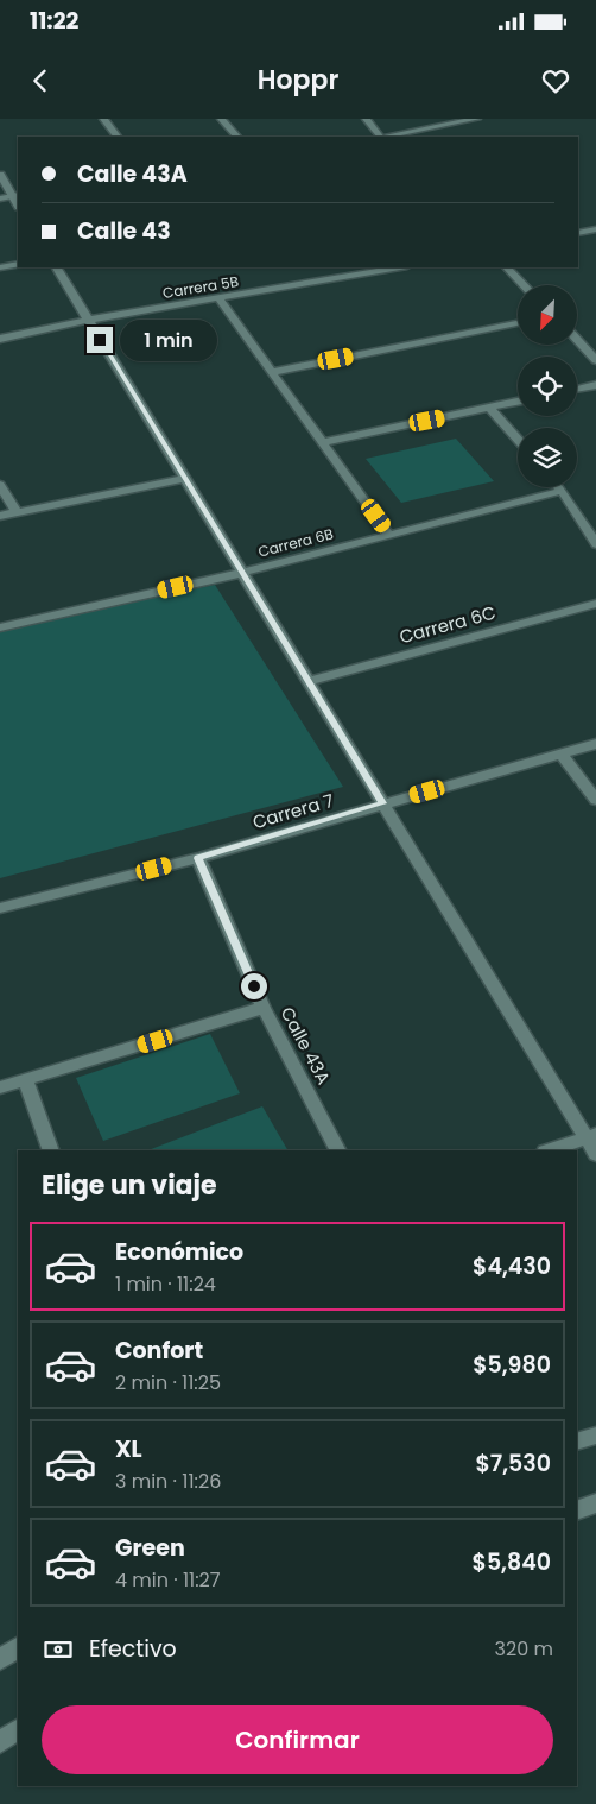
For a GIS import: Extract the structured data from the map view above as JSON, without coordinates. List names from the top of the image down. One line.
{"streets":{"street":["Carrera 5B","Carrera 6B","Carrera 6C","Carrera 7","Calle 43A"]},"crossings":[["Carrera 7","Calle 43A"]],"north":"bottom left","page":{"status":"11:22","header":"Hoppr","banner":["Calle 43A","Calle 43"],"bubble":"1 min","heading":"Elige un viaje","list":[{"name":"Económico","note":"1 min · 11:24","value":"$4,430"},{"name":"Confort","note":"2 min · 11:25","value":"$5,980"},{"name":"XL","note":"3 min · 11:26","value":"$7,530"},{"name":"Green","note":"4 min · 11:27","value":"$5,840"}],"pay":["Efectivo","320 m"],"buttons":"Confirmar"}}
